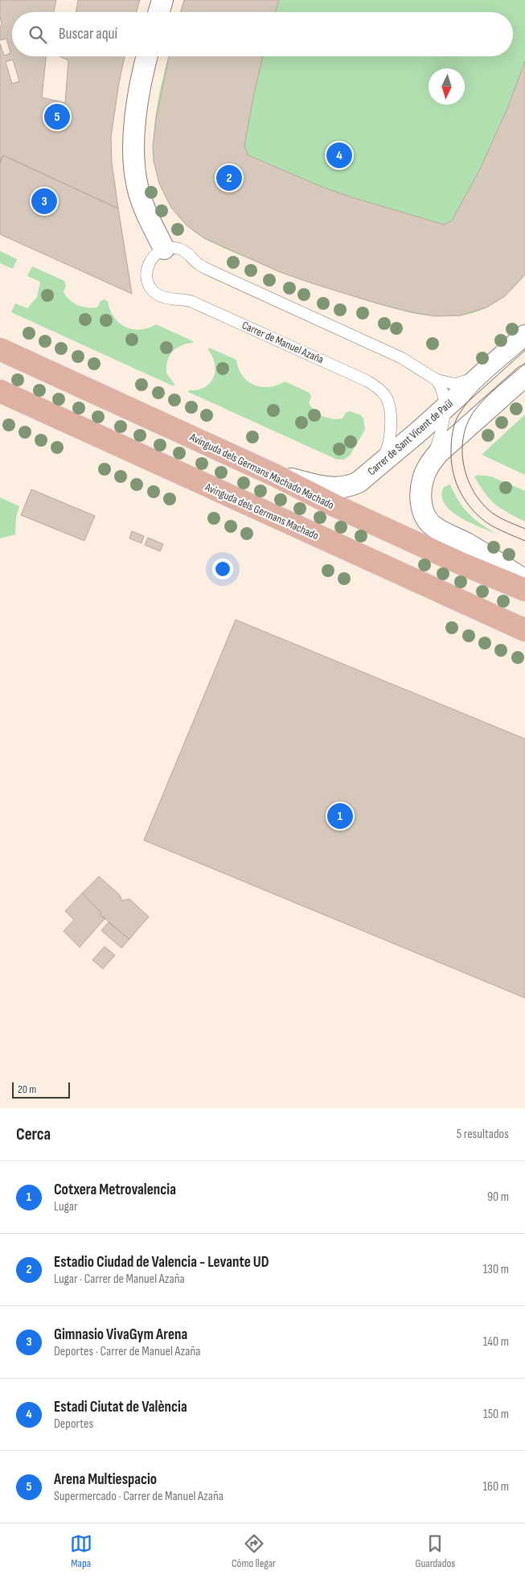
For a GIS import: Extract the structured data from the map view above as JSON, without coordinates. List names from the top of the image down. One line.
{"streets":{"main road":["Avinguda dels Germans Machado Machado","Avinguda dels Germans Machado"],"street":["Carrer de Sant Vicent de Paül"],"lane":["Carrer de Manuel Azaña"]},"crossings":[["Carrer de Manuel Azaña","Carrer de Sant Vicent de Paül"],["Carrer de Sant Vicent de Paül","Avinguda dels Germans Machado Machado"]],"scale_bar":"20 m","north":"bottom","page":{"search":"Buscar aquí","pins":["5","4","2","3","1"],"scale":"20 m","heading":["Cerca","5 resultados"],"list":[{"mark":"1","name":"Cotxera Metrovalencia","note":"Lugar","value":"90 m"},{"mark":"2","name":"Estadio Ciudad de Valencia - Levante UD","note":"Lugar · Carrer de Manuel Azaña","value":"130 m"},{"mark":"3","name":"Gimnasio VivaGym Arena","note":"Deportes · Carrer de Manuel Azaña","value":"140 m"},{"mark":"4","name":"Estadi Ciutat de València","note":"Deportes","value":"150 m"},{"mark":"5","name":"Arena Multiespacio","note":"Supermercado · Carrer de Manuel Azaña","value":"160 m"}],"nav":["Mapa","Cómo llegar","Guardados"]}}
